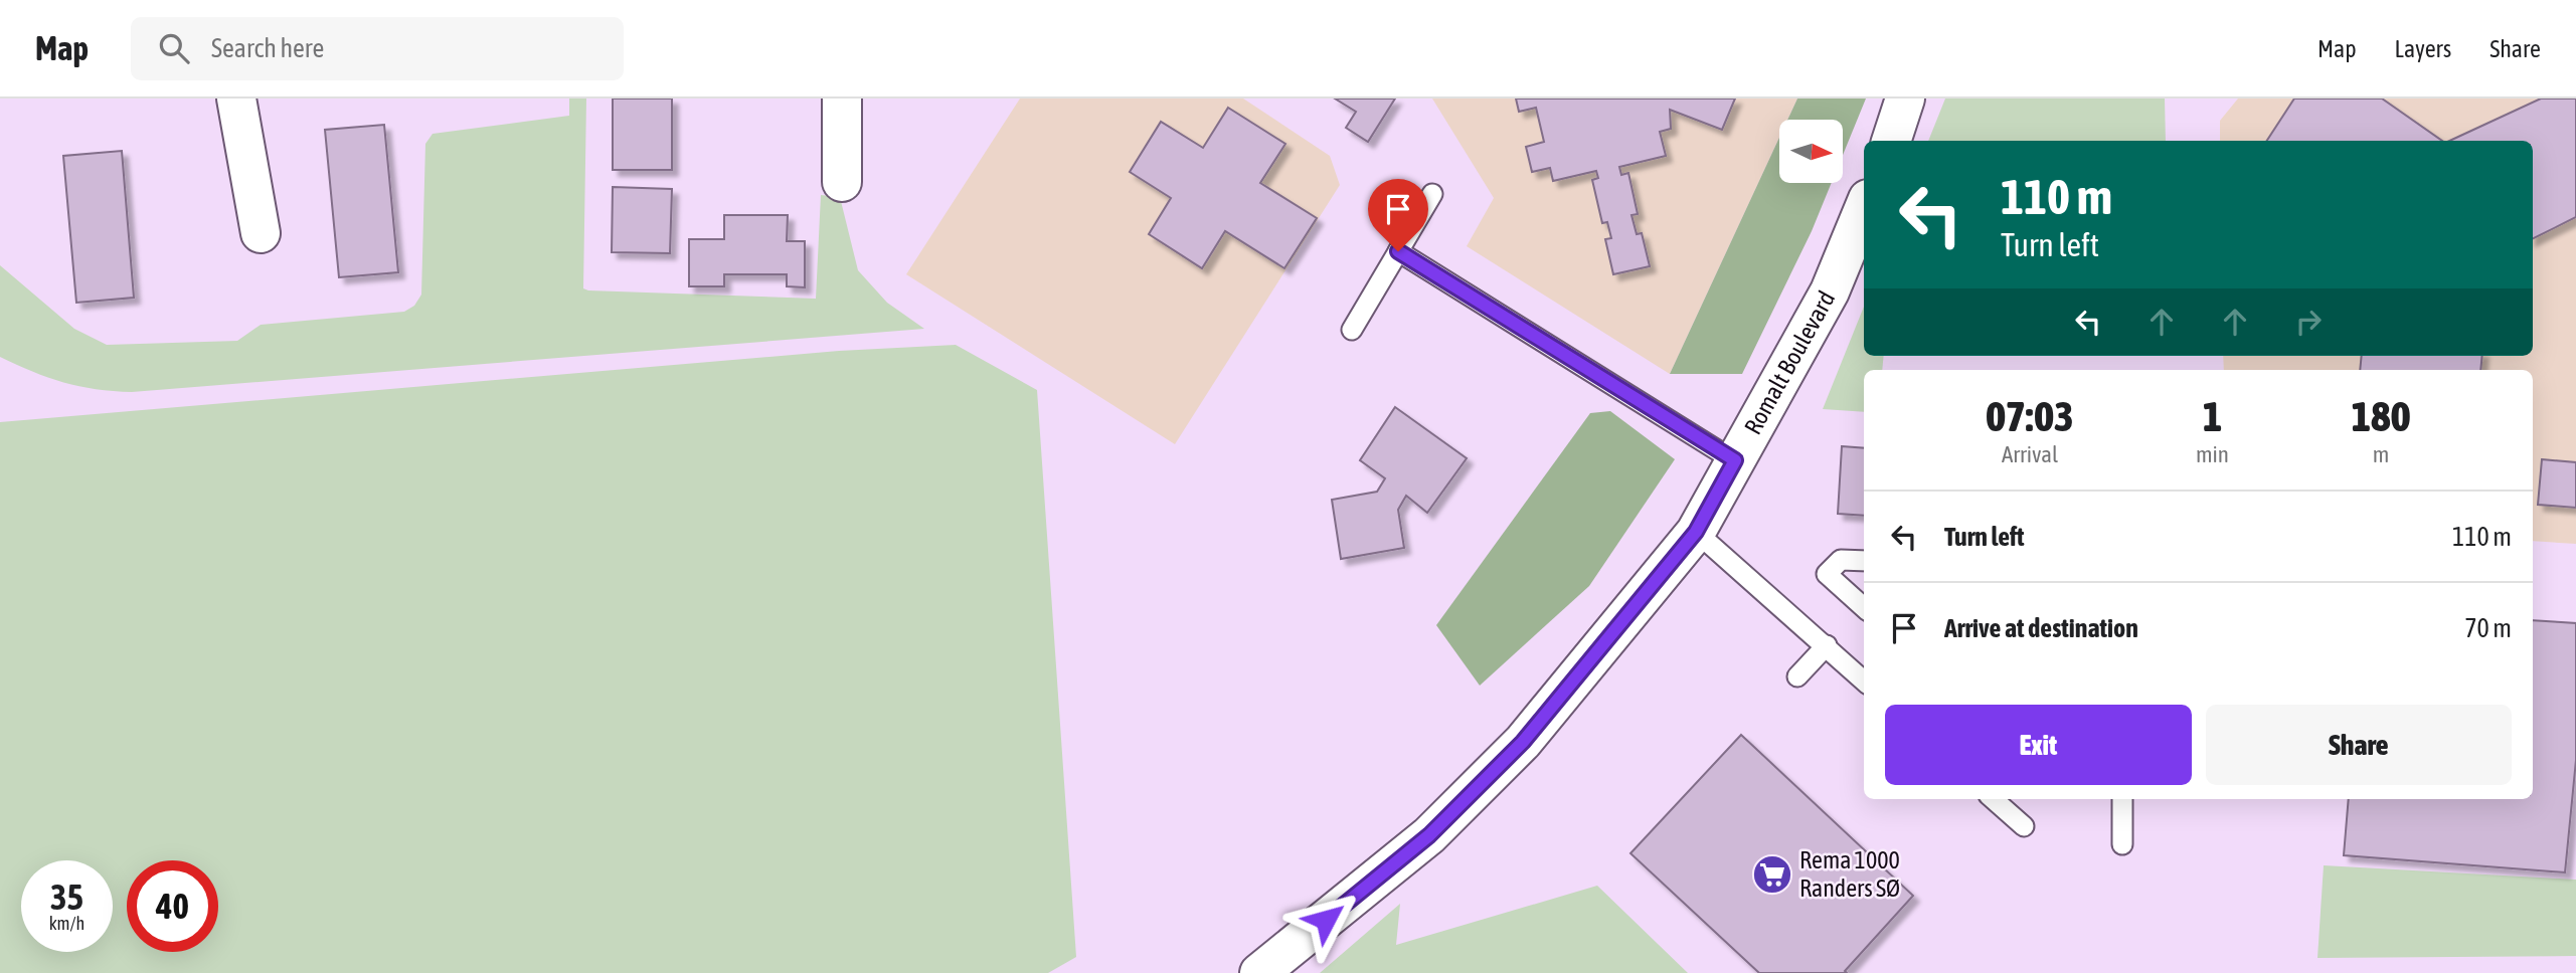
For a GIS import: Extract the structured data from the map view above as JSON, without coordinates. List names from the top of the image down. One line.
{"streets":{"street":["Romalt Boulevard"]},"places":{"supermarket":["Rema 1000 Randers SØ"]},"north":"right","page":{"header":"Map","search":"Search here","nav":["Map","Layers","Share"],"turn":["110 m","Turn left"],"eta":["07:03","Arrival","1","min","180","m"],"list":[{"name":"Turn left","value":"110 m"},{"name":"Arrive at destination","value":"70 m"}],"buttons":["Exit","Share"],"speed":"35 km/h","limit":"40"}}
